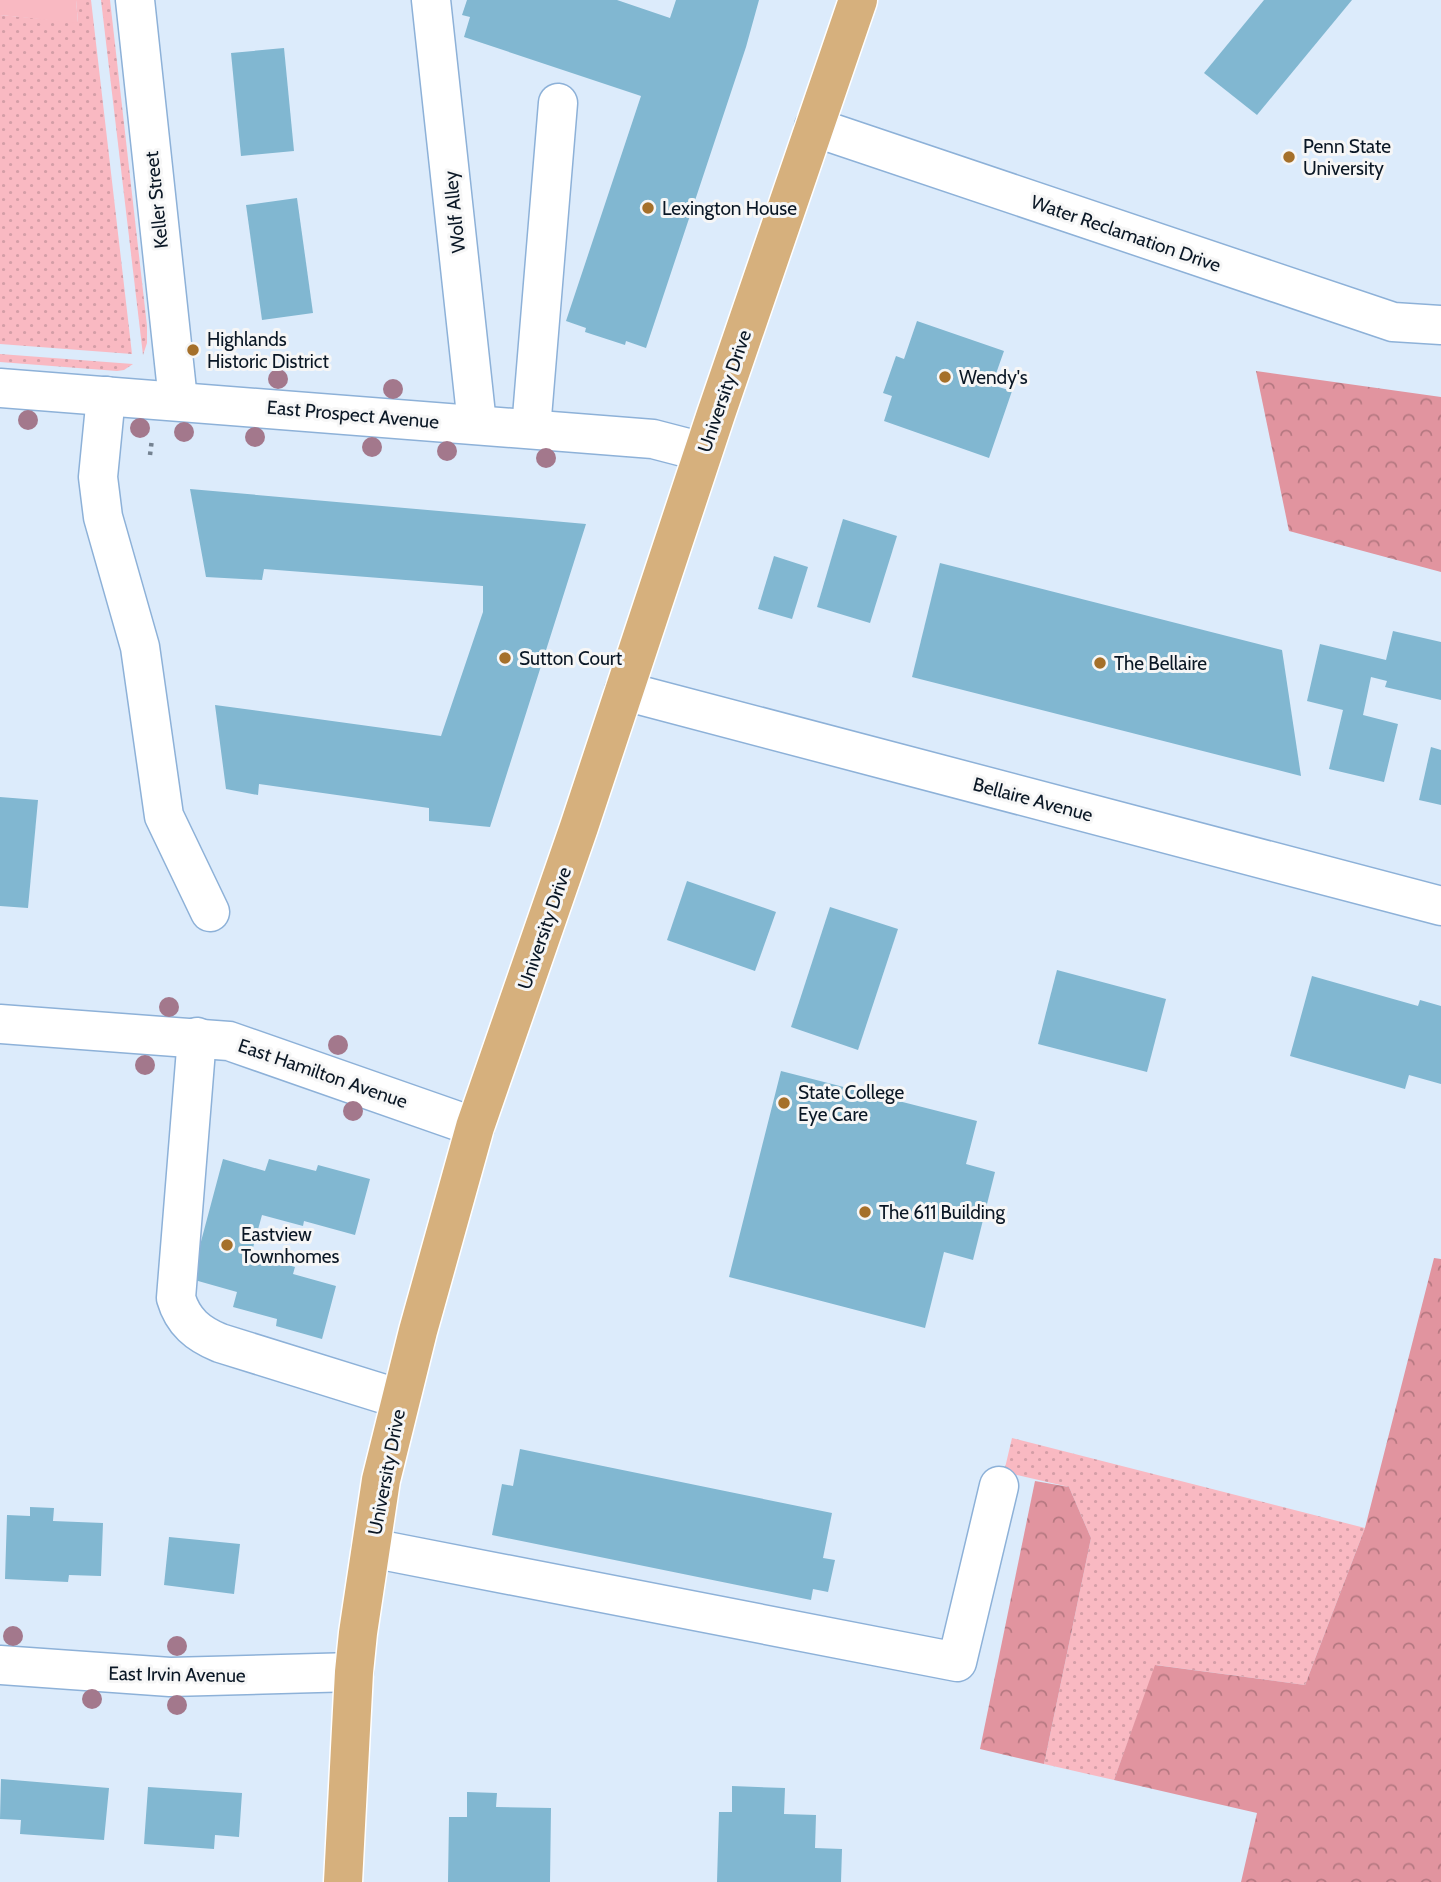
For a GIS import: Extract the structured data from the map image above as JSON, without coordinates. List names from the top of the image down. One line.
{"streets":{"main road":["University Drive"],"street":["Keller Street","Wolf Alley","Water Reclamation Drive","East Prospect Avenue","Bellaire Avenue","East Hamilton Avenue","East Irvin Avenue"]},"crossings":[["Keller Street","East Prospect Avenue"],["Wolf Alley","East Prospect Avenue"],["Water Reclamation Drive","University Drive"],["University Drive","East Prospect Avenue"],["University Drive","Bellaire Avenue"],["University Drive","East Hamilton Avenue"],["University Drive","East Irvin Avenue"]],"places":["Penn State University","Lexington House","Highlands Historic District","Wendy's","Sutton Court","The Bellaire","State College Eye Care","The 611 Building","Eastview Townhomes"]}
